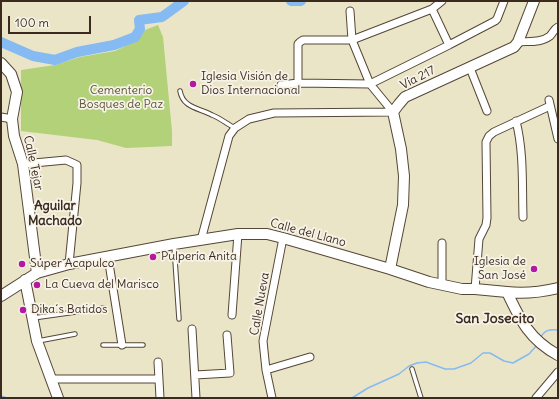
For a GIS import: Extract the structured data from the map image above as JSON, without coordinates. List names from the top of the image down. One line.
{"streets":{"main road":["Vía 217","Calle Tejar","Calle del Llano"],"street":["Calle Nueva"]},"crossings":[["Calle Tejar","Calle del Llano"],["Calle del Llano","Calle Nueva"]],"districts":["Aguilar Machado","San Josecito"],"parks":["Cementerio Bosques de Paz"],"places":["Iglesia Visión de Dios Internacional","Pulpería Anita","Súper Acapulco","Iglesia de San José","La Cueva del Marisco","Dika´s Batidos"],"scale_bar":"100 m"}
